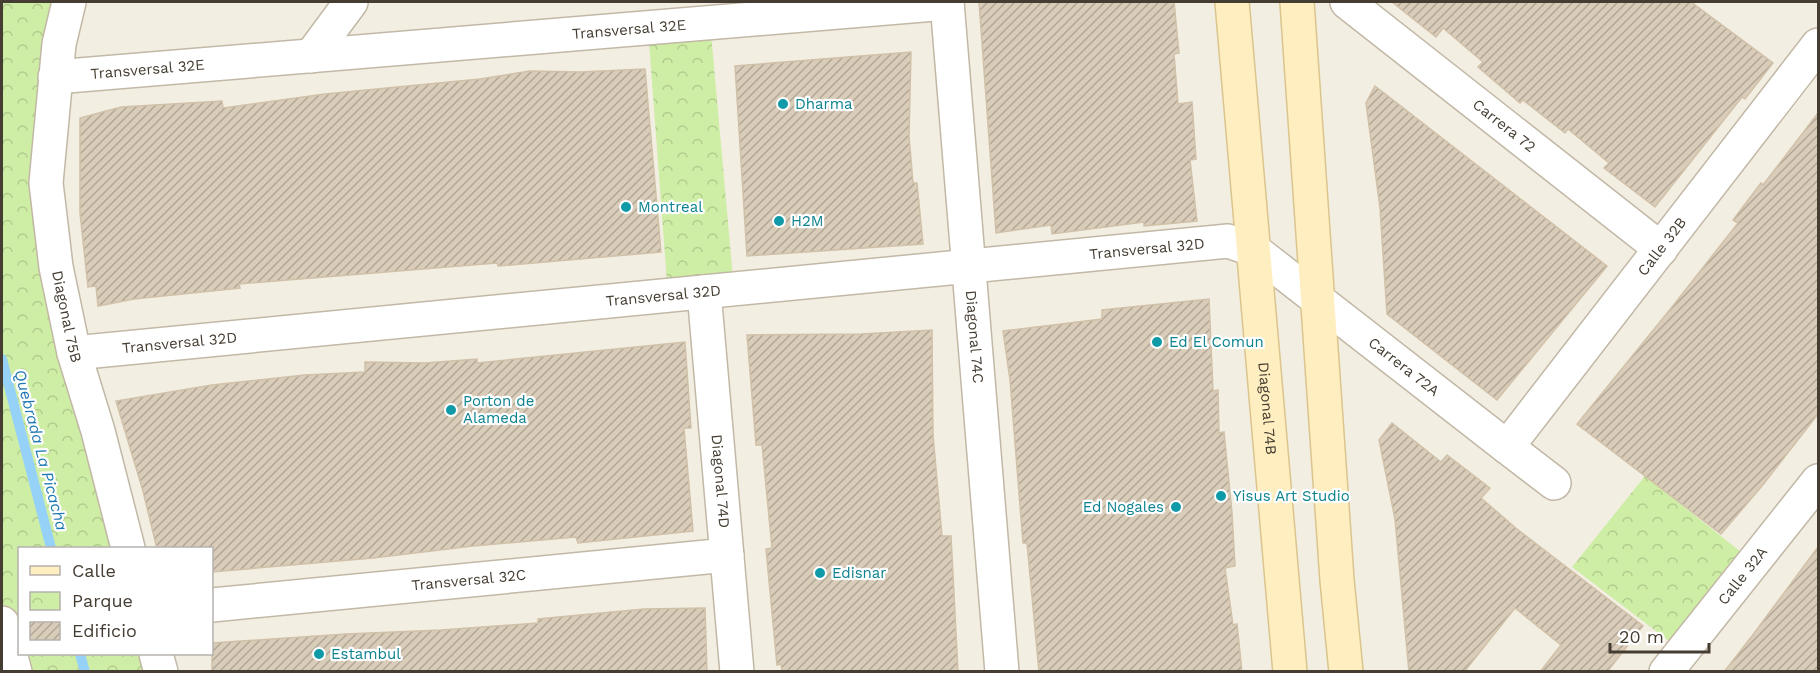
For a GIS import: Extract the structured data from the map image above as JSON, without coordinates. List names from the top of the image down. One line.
{"streets":{"main road":["Diagonal 74B"],"street":["Transversal 32E","Carrera 72","Calle 32B","Transversal 32D","Diagonal 75B","Diagonal 74C","Carrera 72A","Diagonal 74D","Calle 32A","Transversal 32C"]},"crossings":[["Transversal 32E","Diagonal 75B"],["Transversal 32E","Diagonal 74C"],["Carrera 72","Calle 32B"],["Calle 32B","Carrera 72A"],["Transversal 32D","Diagonal 75B"],["Transversal 32D","Diagonal 74C"],["Transversal 32D","Carrera 72A"],["Transversal 32D","Diagonal 74B"],["Transversal 32D","Diagonal 74D"],["Carrera 72A","Diagonal 74B"],["Diagonal 74D","Transversal 32C"]],"water":["Quebrada La Picacha"],"places":["Dharma","Montreal","H2M","Ed El Comun","Porton de Alameda","Yisus Art Studio","Ed Nogales","Edisnar","Estambul"],"legend":["Calle","Parque","Edificio"],"scale_bar":"20 m"}
